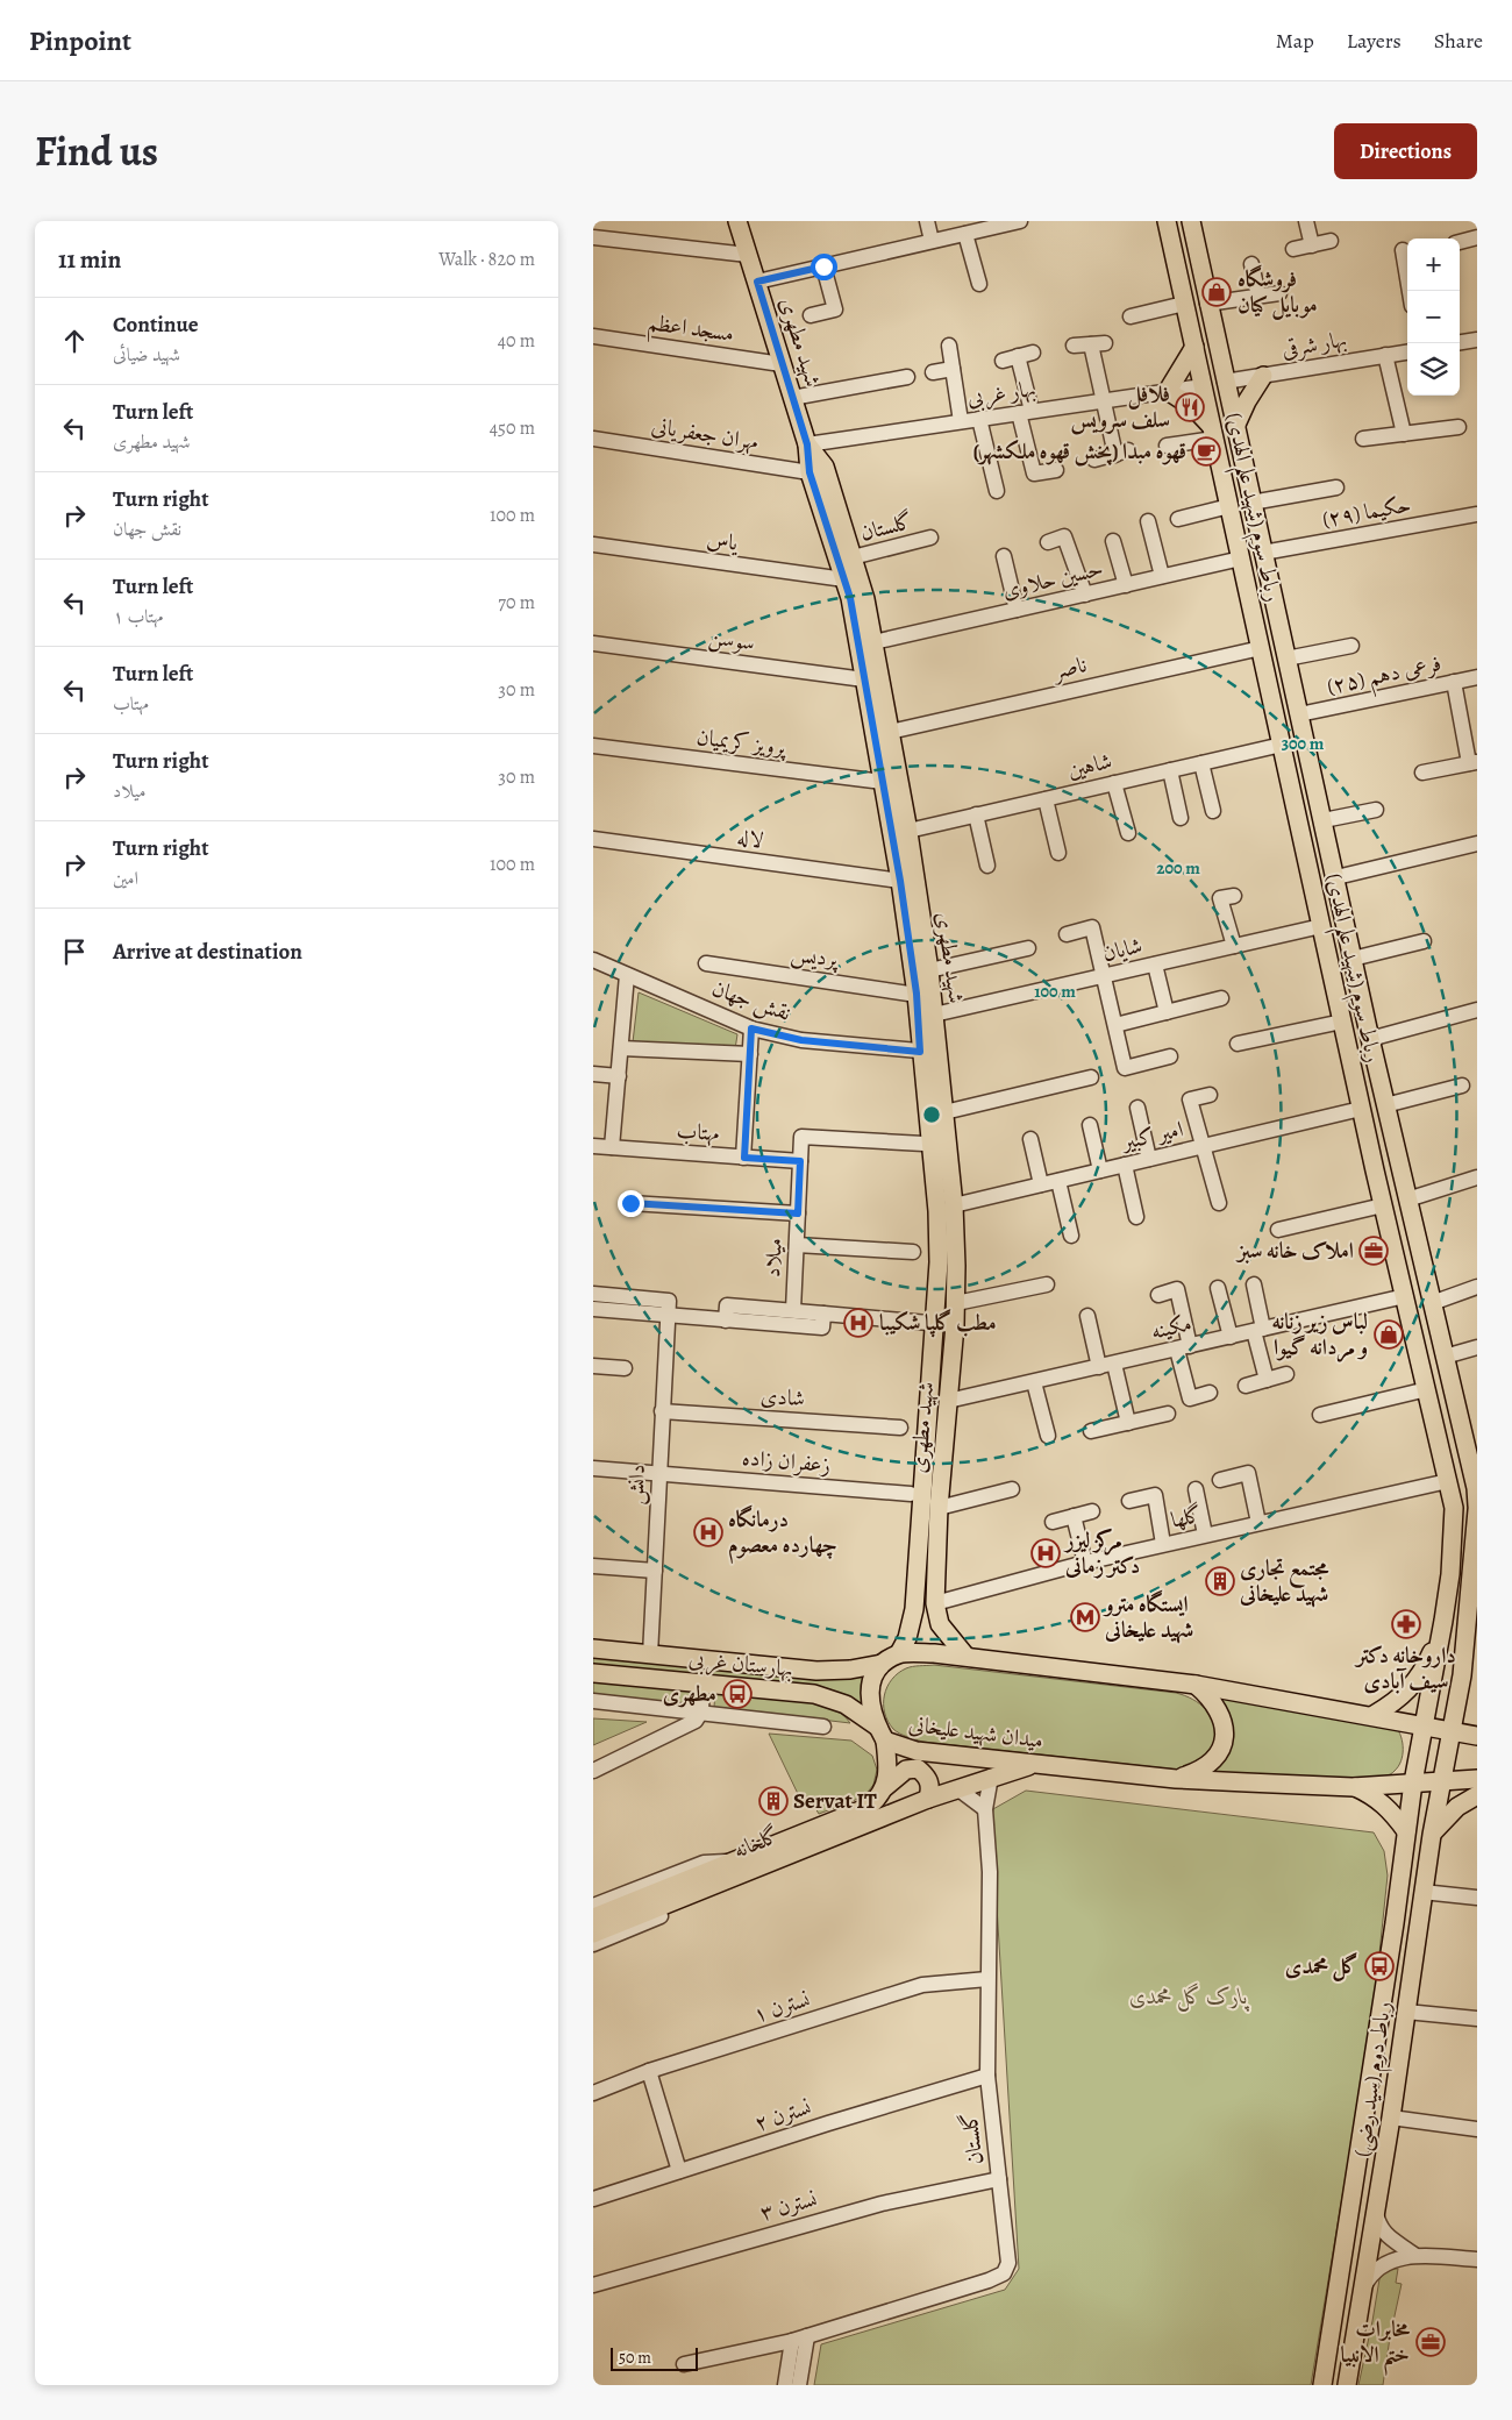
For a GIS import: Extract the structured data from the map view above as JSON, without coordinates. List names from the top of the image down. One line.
{"streets":{"main road":["شهید مطهری","رباط سوم (شهید علم الهدی)","بهارستان غربی","میدان شهید علیخانی","گلخانه","رباط دوم (سید رضی)"],"street":["مسجد اعظم","بهار شرقی","بهار غربی","مهران جعفریانی","حکیما (۲۹)","گلستان","یاس","حسین حلاوی","سوسن","ناصر","فرعی دهم (۲۵)","پرویز کریمیان","شاهین","لاله","شایان","پردیس","نقش جهان","مهتاب","امیر کبیر","میلاد","مکینه","شادی","زعفران زاده","دانش","گلها","نسترن ۱","نسترن ۲","نسترن ۳"]},"crossings":[["مسجد اعظم","شهید مطهری"],["شهید مطهری","بهار غربی"],["شهید مطهری","مهران جعفریانی"],["شهید مطهری","گلستان"],["شهید مطهری","یاس"],["شهید مطهری","حسین حلاوی"],["شهید مطهری","سوسن"],["شهید مطهری","ناصر"],["شهید مطهری","پرویز کریمیان"],["شهید مطهری","شاهین"],["شهید مطهری","لاله"],["شهید مطهری","شایان"],["شهید مطهری","پردیس"],["شهید مطهری","نقش جهان"],["شهید مطهری","امیر کبیر"],["شهید مطهری","مکینه"],["شهید مطهری","گلها"],["بهار شرقی","رباط سوم (شهید علم الهدی)"],["بهار غربی","رباط سوم (شهید علم الهدی)"],["رباط سوم (شهید علم الهدی)","حکیما (۲۹)"],["رباط سوم (شهید علم الهدی)","حسین حلاوی"],["رباط سوم (شهید علم الهدی)","ناصر"],["رباط سوم (شهید علم الهدی)","فرعی دهم (۲۵)"],["رباط سوم (شهید علم الهدی)","شاهین"],["رباط سوم (شهید علم الهدی)","شایان"],["رباط سوم (شهید علم الهدی)","امیر کبیر"],["رباط سوم (شهید علم الهدی)","مکینه"],["رباط سوم (شهید علم الهدی)","گلها"],["گلستان","گلخانه"],["گلستان","نسترن ۱"],["گلستان","نسترن ۲"],["گلستان","نسترن ۳"],["مهتاب","میلاد"],["شادی","دانش"],["زعفران زاده","دانش"],["دانش","بهارستان غربی"],["بهارستان غربی","میدان شهید علیخانی"],["میدان شهید علیخانی","گلخانه"],["میدان شهید علیخانی","رباط دوم (سید رضی)"]],"parks":["پارک گل محمدی"],"places":{"shop":["فروشگاه موبایل کیان","لباس زیر زنانه و مردانه گیوا"],"restaurant":["فلافل سلف سرویس"],"cafe":["قهوه مبدا (پخش قهوه ملکشهر)"],"office":["املاک خانه سبز","مخابرات ختم الانبیا"],"hospital":["مطب گلپا شکیبا","درمانگاه چهارده معصوم","مرکز لیزر دکتر زمانی"],"building":["مجتمع تجاری شهید علیخانی","Servat IT"],"metro station":["ایستگاه مترو شهید علیخانی"],"pharmacy":["داروخانه دکتر سیف آبادی"],"bus stop":["مطهری","گل محمدی"]},"scale_bar":"50 m","page":{"header":"Pinpoint","nav":["Map","Layers","Share"],"title":"Find us","buttons":"Directions","heading":["11 min","Walk · 820 m"],"map_buttons":["+","−"],"list":[["Continue","شهید ضیائی","40 m"],["Turn left","شهید مطهری","450 m"],["Turn right","نقش جهان","100 m"],["Turn left","مهتاب ۱","70 m"],["Turn left","مهتاب","30 m"],["Turn right","میلاد","30 m"],["Turn right","امین","100 m"],"Arrive at destination"],"scale":"50 m"},"rings":["300 m","200 m","100 m"]}
